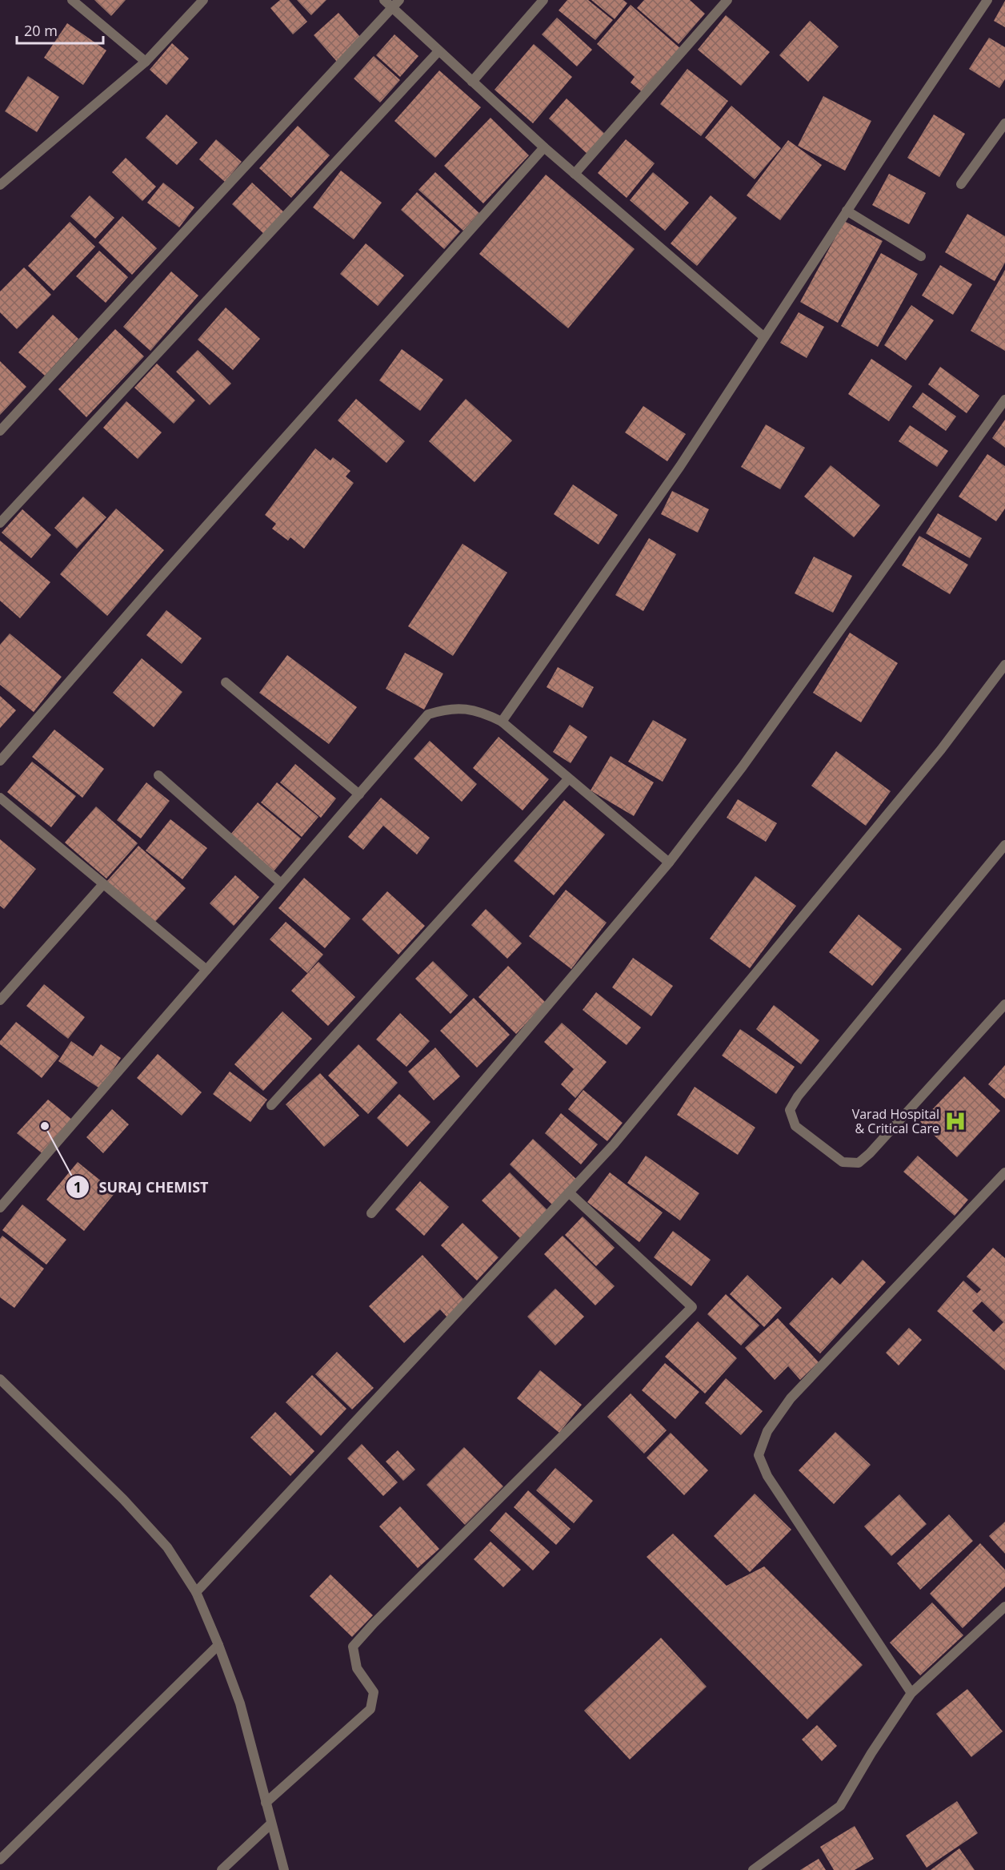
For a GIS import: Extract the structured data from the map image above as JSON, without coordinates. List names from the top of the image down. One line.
{"places":{"hospital":["Varad Hospital & Critical Care"],"other":["SURAJ CHEMIST"]},"scale_bar":"20 m"}
